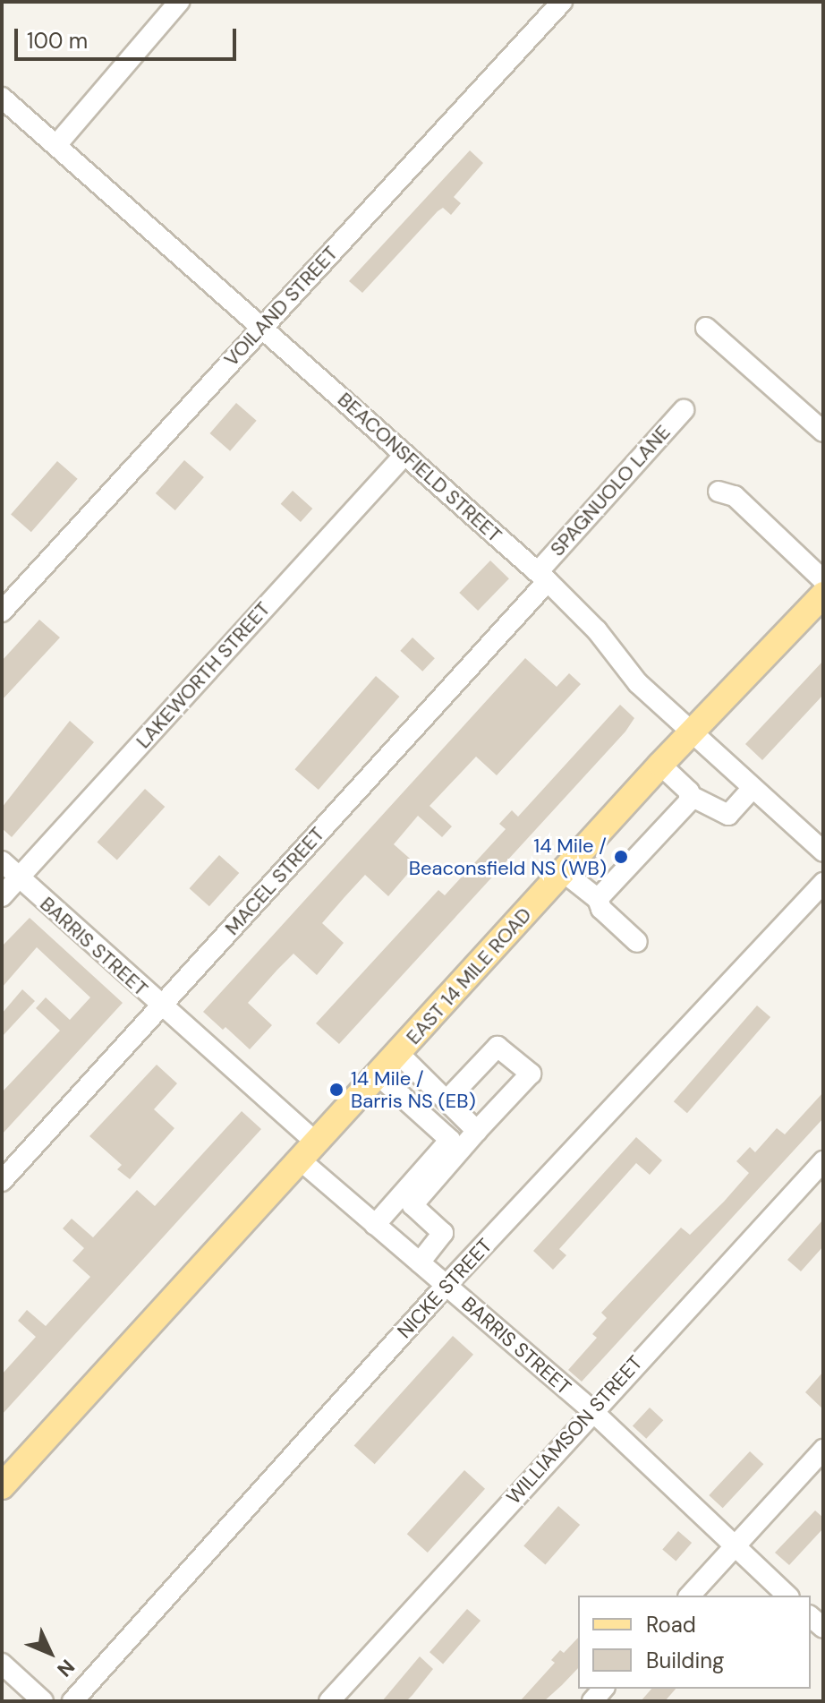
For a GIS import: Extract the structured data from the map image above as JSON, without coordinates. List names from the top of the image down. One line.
{"streets":{"main road":["EAST 14 MILE ROAD"],"street":["VOILAND STREET","BEACONSFIELD STREET","SPAGNUOLO LANE","LAKEWORTH STREET","MACEL STREET","BARRIS STREET","NICKE STREET","WILLIAMSON STREET"]},"crossings":[["VOILAND STREET","BEACONSFIELD STREET"],["BEACONSFIELD STREET","SPAGNUOLO LANE"],["BEACONSFIELD STREET","LAKEWORTH STREET"],["BEACONSFIELD STREET","MACEL STREET"],["BEACONSFIELD STREET","EAST 14 MILE ROAD"],["SPAGNUOLO LANE","MACEL STREET"],["LAKEWORTH STREET","BARRIS STREET"],["MACEL STREET","BARRIS STREET"],["BARRIS STREET","EAST 14 MILE ROAD"],["BARRIS STREET","NICKE STREET"],["BARRIS STREET","WILLIAMSON STREET"]],"places":["14 Mile / Beaconsfield NS (WB)","14 Mile / Barris NS (EB)"],"legend":["Road","Building"],"scale_bar":"100 m","north":"bottom right"}
